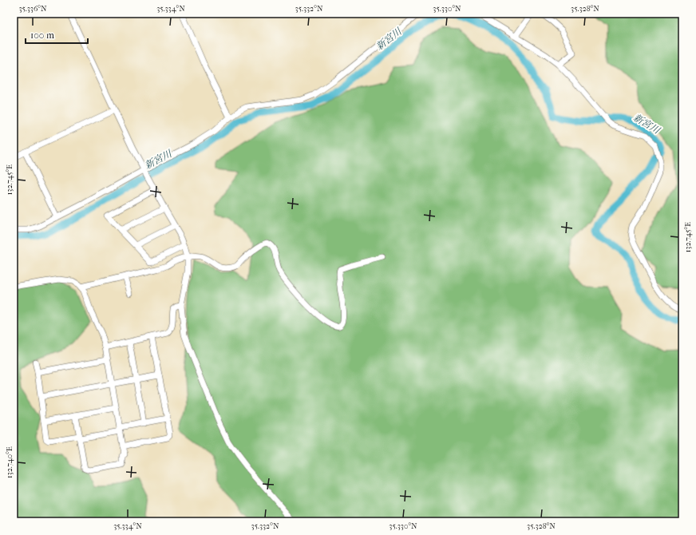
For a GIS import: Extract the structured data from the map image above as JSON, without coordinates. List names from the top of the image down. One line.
{"water":["新宮川"],"scale_bar":"100 m","coordinates":["35.336°N","35.334°N","35.332°N","35.330°N","35.328°N","132.745°E","132.740°E"]}
